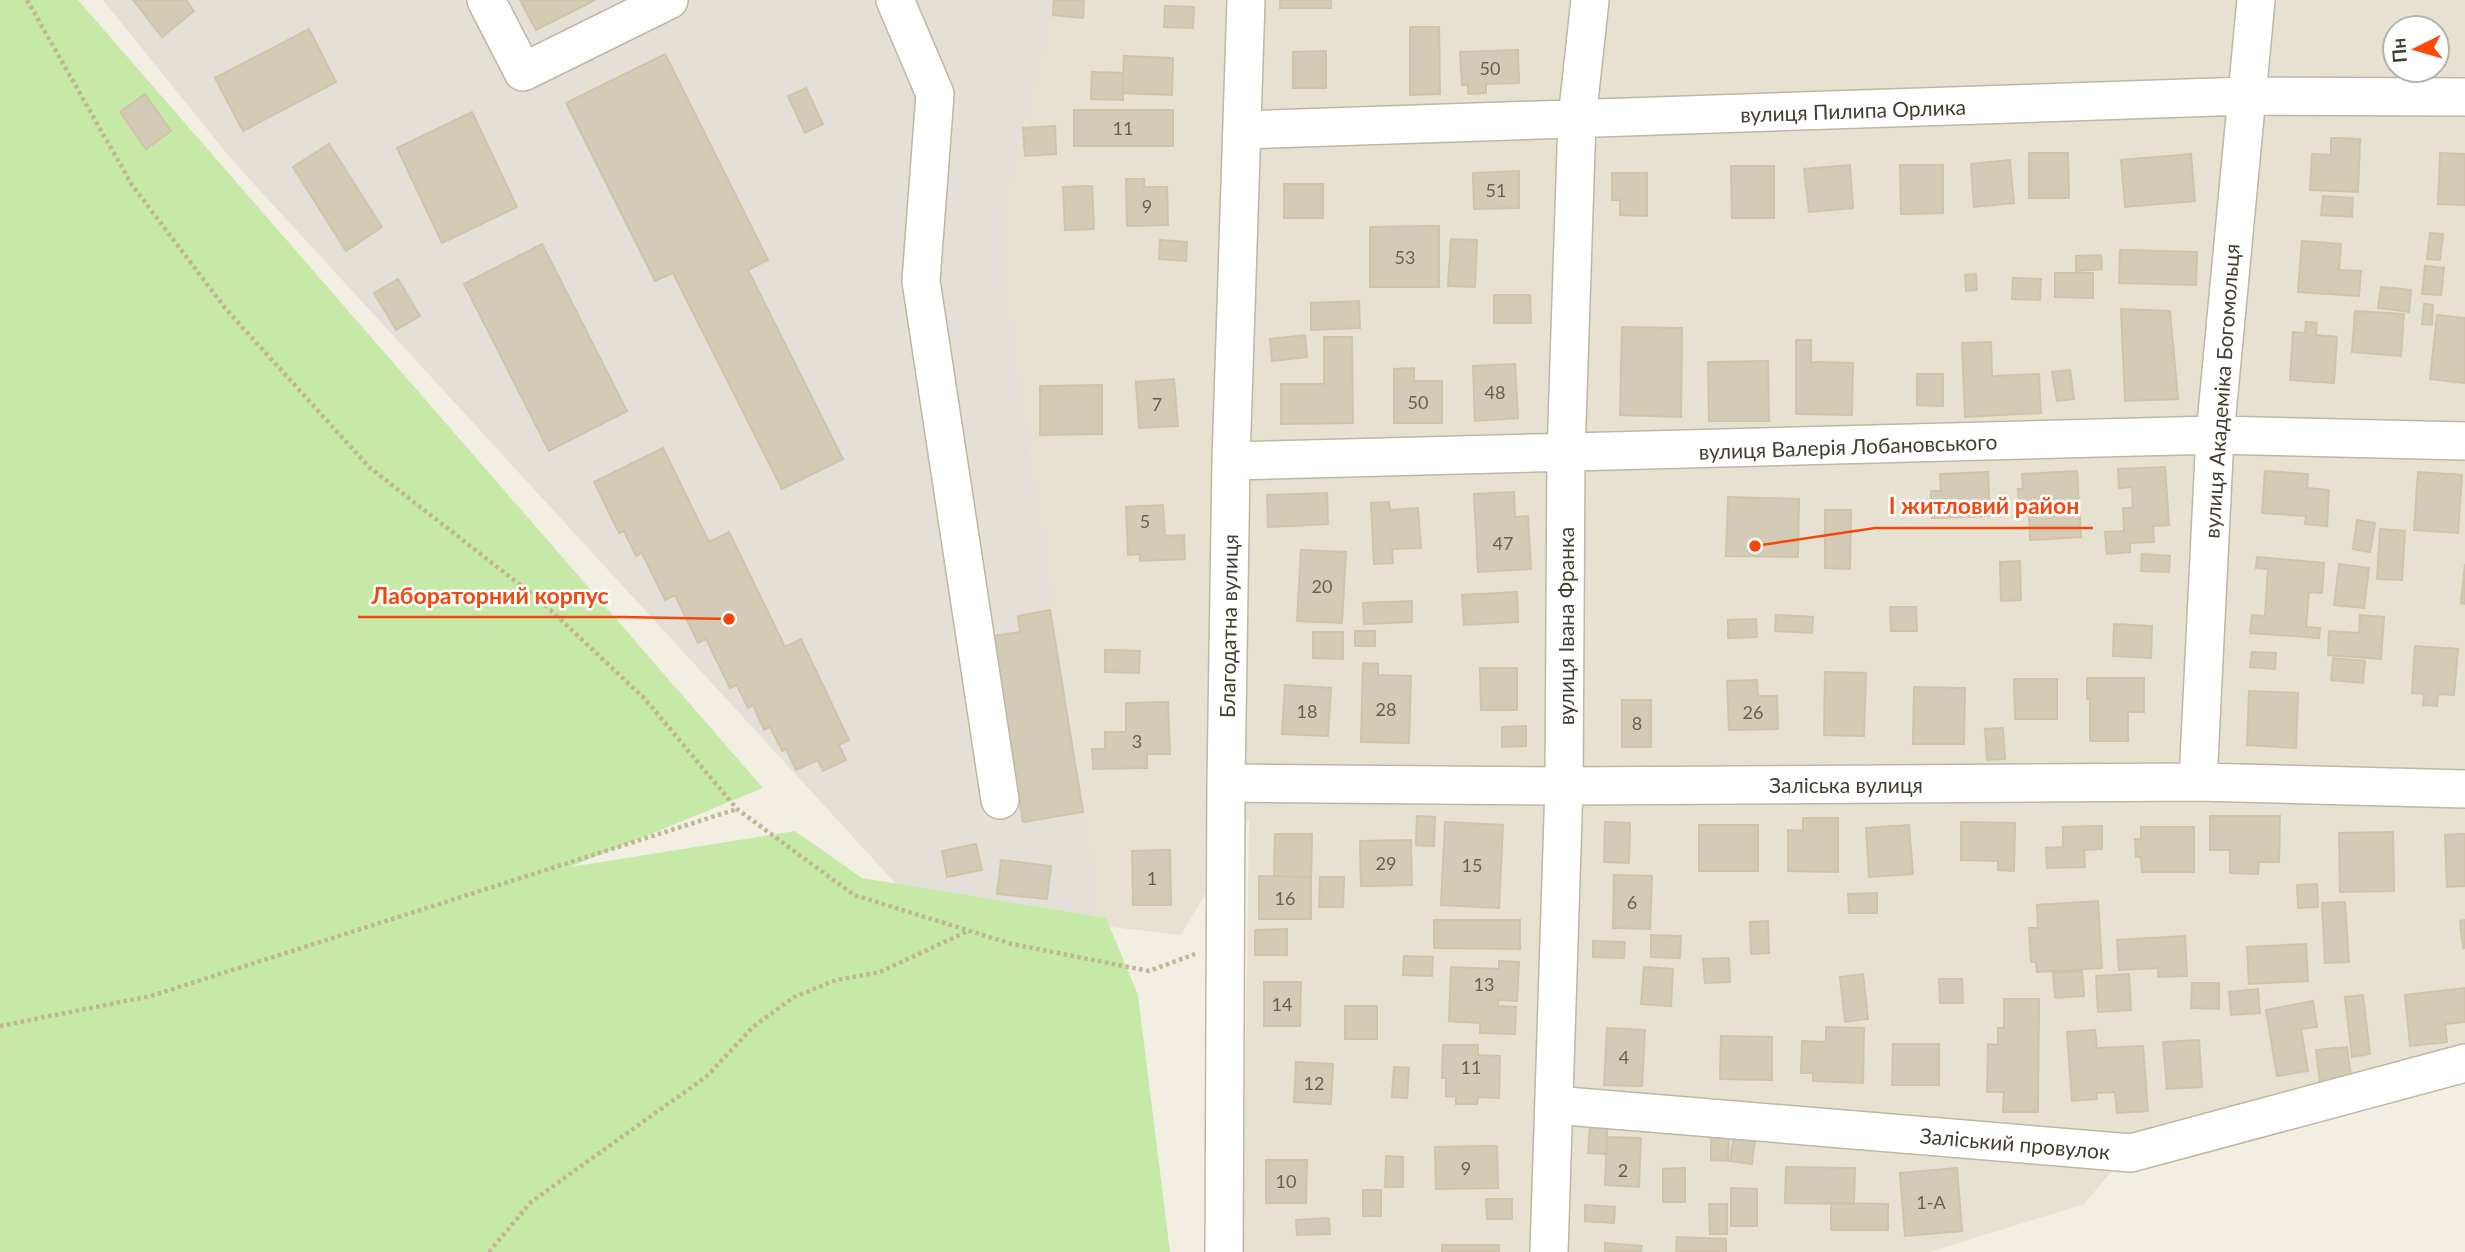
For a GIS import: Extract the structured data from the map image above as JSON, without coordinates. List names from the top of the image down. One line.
{"streets":{"street":["вулиця Пилипа Орлика","вулиця Академіка Богомольця","вулиця Валерія Лобановського","Благодатна вулиця","вулиця Івана Франка","Заліська вулиця","Заліський провулок"]},"crossings":[["вулиця Пилипа Орлика","вулиця Академіка Богомольця"],["вулиця Пилипа Орлика","Благодатна вулиця"],["вулиця Пилипа Орлика","вулиця Івана Франка"],["вулиця Академіка Богомольця","вулиця Валерія Лобановського"],["вулиця Академіка Богомольця","Заліська вулиця"],["вулиця Валерія Лобановського","Благодатна вулиця"],["вулиця Валерія Лобановського","вулиця Івана Франка"],["Благодатна вулиця","Заліська вулиця"],["вулиця Івана Франка","Заліська вулиця"],["вулиця Івана Франка","Заліський провулок"]],"places":["I житловий район","Лабораторний корпус"],"house_numbers":["50","11","51","9","53","48","50","7","5","47","20","28","18","26","8","3","29","15","1","16","6","13","14","4","11","12","9","2","10","1-А"],"north":"left"}
